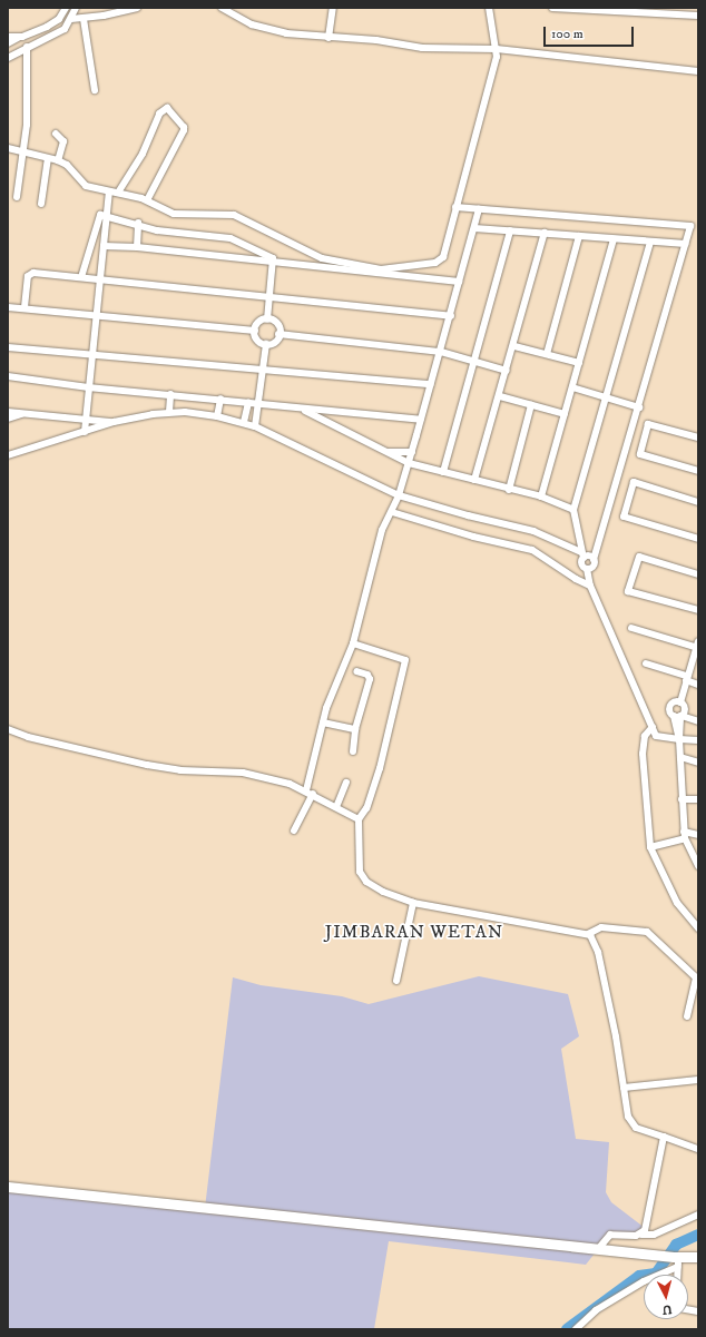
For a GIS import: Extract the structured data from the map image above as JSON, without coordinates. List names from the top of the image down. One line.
{"districts":["JIMBARAN WETAN"],"scale_bar":"100 m","north":"bottom"}
